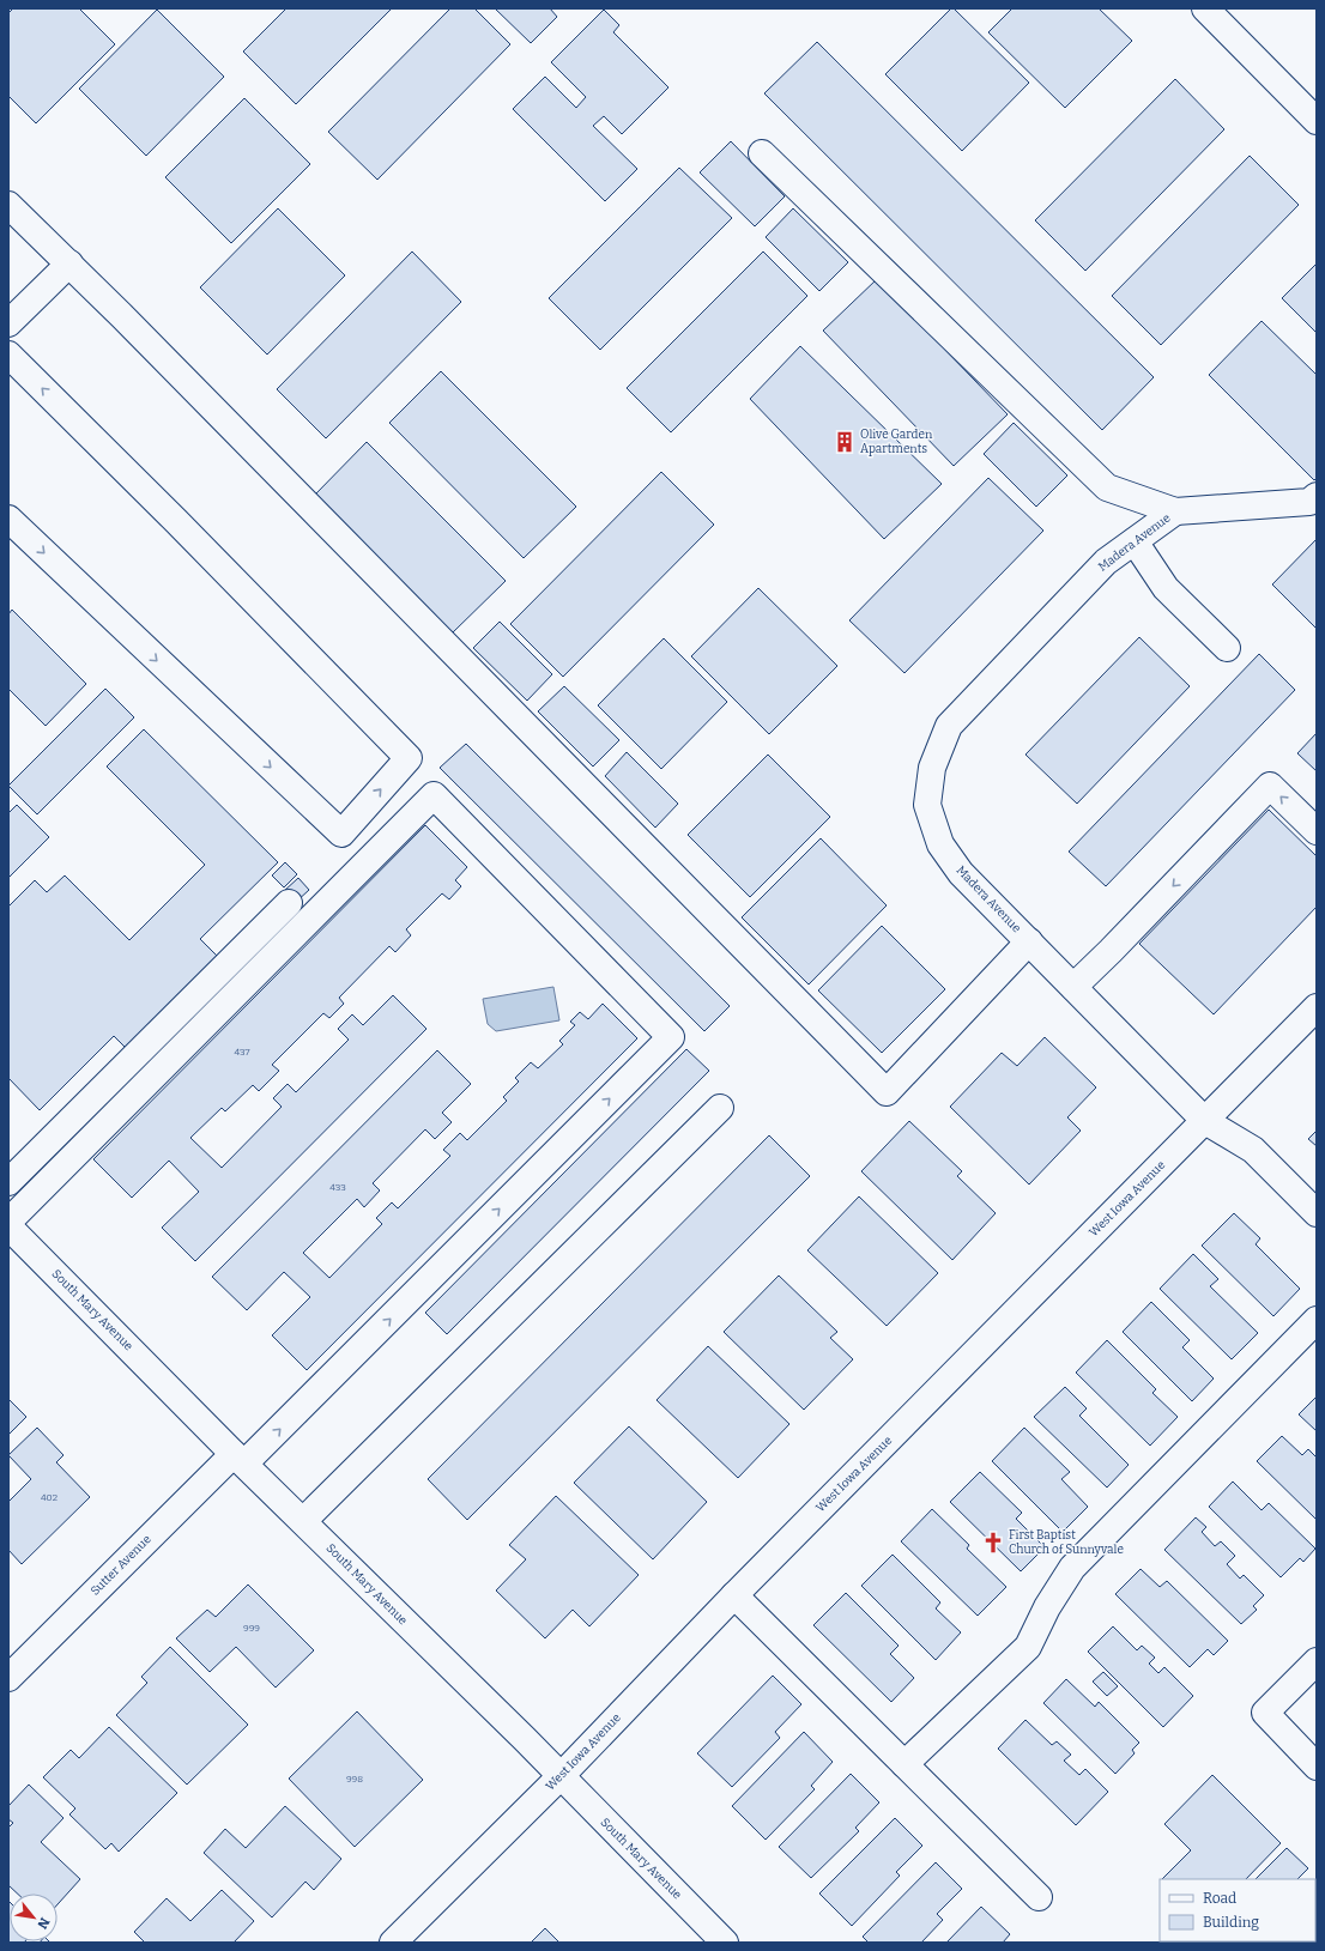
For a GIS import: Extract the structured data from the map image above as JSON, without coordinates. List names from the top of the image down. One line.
{"streets":{"street":["Madera Avenue","West Iowa Avenue","South Mary Avenue","Sutter Avenue"]},"crossings":[["Madera Avenue","West Iowa Avenue"],["West Iowa Avenue","South Mary Avenue"],["South Mary Avenue","Sutter Avenue"]],"places":{"building":["Olive Garden Apartments"],"church":["First Baptist Church of Sunnyvale"]},"house_numbers":["437","433","402","999","998"],"legend":["Road","Building"],"north":"bottom right"}
